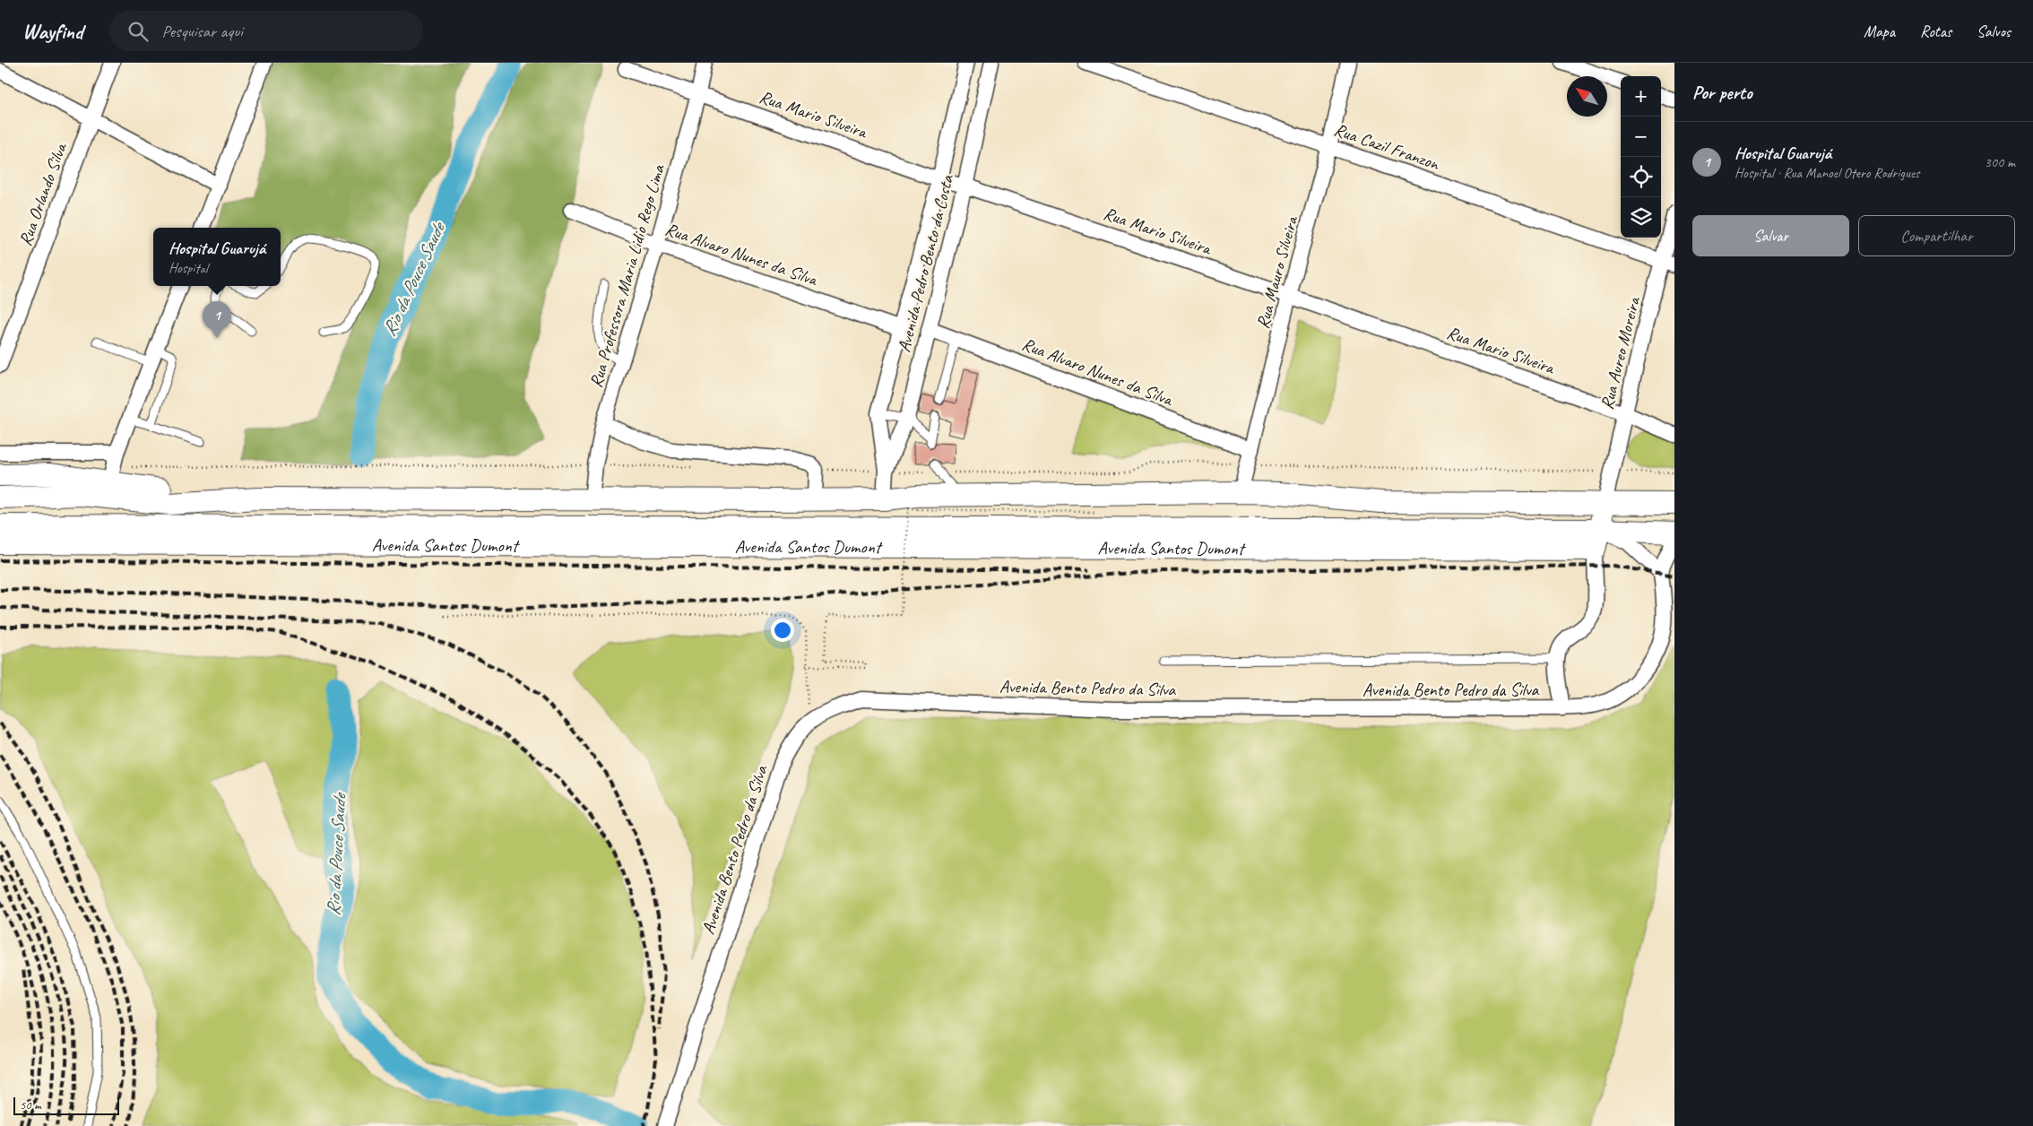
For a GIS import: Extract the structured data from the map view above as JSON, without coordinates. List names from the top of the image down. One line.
{"streets":{"main road":["Avenida Santos Dumont"],"street":["Rua Mario Silveira","Rua Cazil Franzon","Rua Orlando Silva","Rua Alvaro Nunes da Silva","Avenida Pedro Bento da Costa","Rua Mauro Silveira","Rua Professora Maria Lidio Rego Lima","Rua Aureo Moreira","Avenida Bento Pedro da Silva"]},"crossings":[["Rua Mario Silveira","Avenida Pedro Bento da Costa"],["Rua Mario Silveira","Rua Mauro Silveira"],["Rua Mario Silveira","Rua Professora Maria Lidio Rego Lima"],["Rua Mario Silveira","Rua Aureo Moreira"],["Rua Cazil Franzon","Rua Mauro Silveira"],["Rua Cazil Franzon","Rua Aureo Moreira"],["Rua Alvaro Nunes da Silva","Avenida Pedro Bento da Costa"],["Rua Alvaro Nunes da Silva","Rua Mauro Silveira"],["Rua Alvaro Nunes da Silva","Rua Professora Maria Lidio Rego Lima"]],"water":["Rio da Pouce Saude"],"scale_bar":"50 m","north":"top left","page":{"header":"Wayfind","search":"Pesquisar aqui","nav":["Mapa","Rotas","Salvos"],"heading":"Por perto","map_buttons":["+","−"],"list":[{"mark":"1","name":"Hospital Guarujá","note":"Hospital · Rua Manoel Otero Rodrigues","value":"300 m"}],"buttons":["Salvar","Compartilhar"],"popup":["Hospital Guarujá","Hospital"],"pins":"1","scale":"50 m"}}
